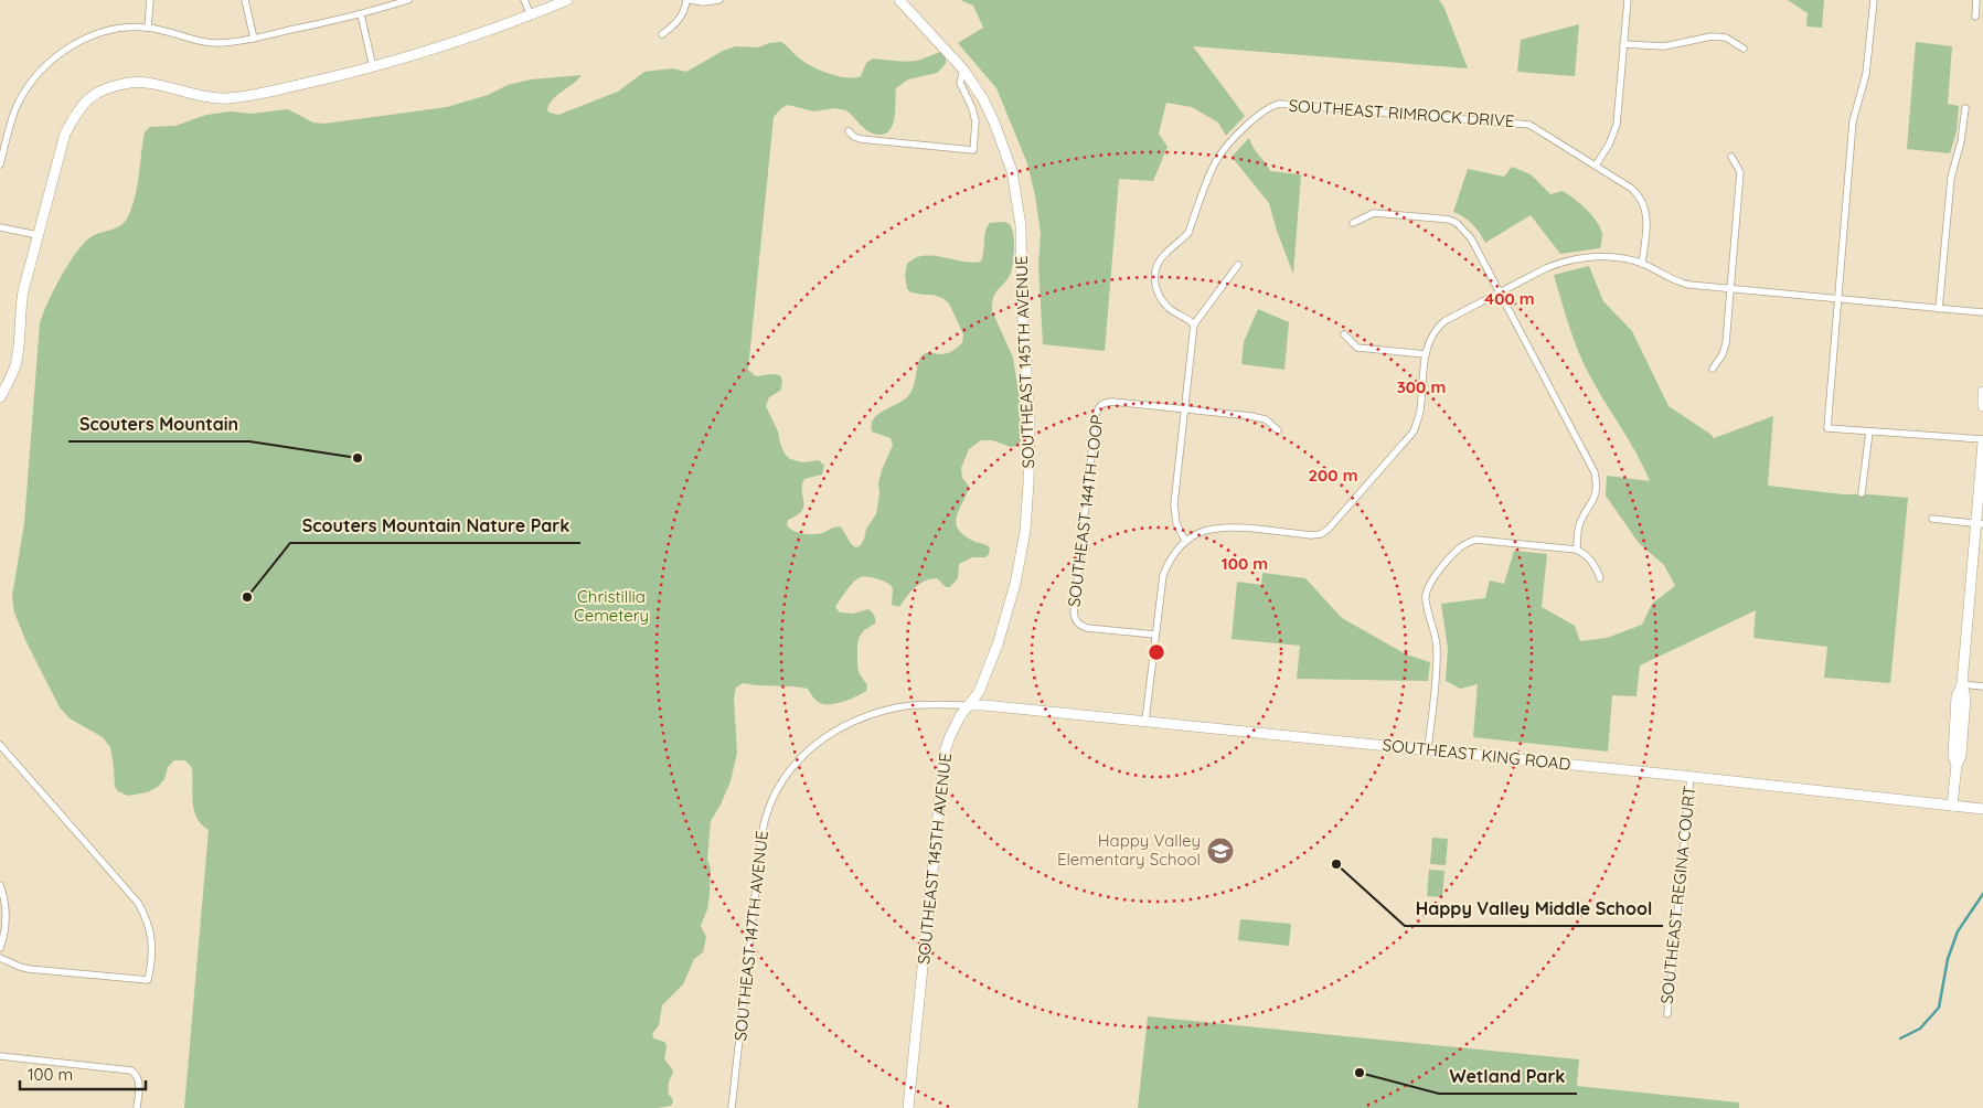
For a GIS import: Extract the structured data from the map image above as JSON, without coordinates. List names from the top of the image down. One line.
{"streets":{"main road":["SOUTHEAST 145TH AVENUE","SOUTHEAST KING ROAD"],"street":["SOUTHEAST RIMROCK DRIVE","SOUTHEAST 144TH LOOP","SOUTHEAST REGINA COURT","SOUTHEAST 147TH AVENUE"]},"crossings":[["SOUTHEAST 145TH AVENUE","SOUTHEAST KING ROAD"],["SOUTHEAST 145TH AVENUE","SOUTHEAST 147TH AVENUE"],["SOUTHEAST KING ROAD","SOUTHEAST REGINA COURT"],["SOUTHEAST KING ROAD","SOUTHEAST 147TH AVENUE"]],"parks":["Christillia Cemetery"],"places":{"other":["Scouters Mountain","Scouters Mountain Nature Park","Happy Valley Middle School","Wetland Park"],"school or university":["Happy Valley Elementary School"]},"scale_bar":"100 m","rings":["400 m","300 m","200 m","100 m"]}
